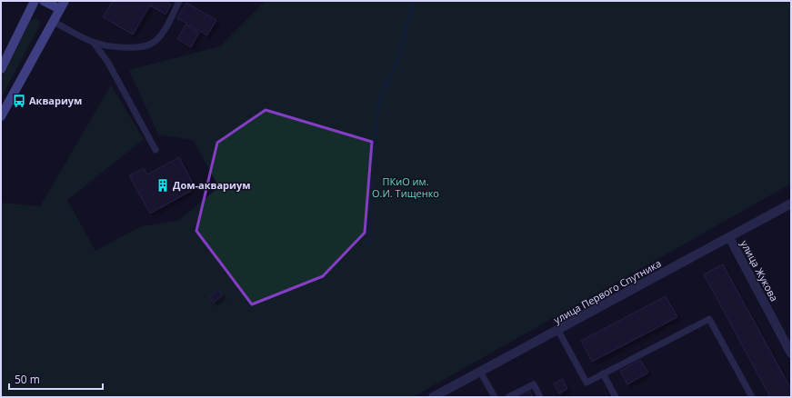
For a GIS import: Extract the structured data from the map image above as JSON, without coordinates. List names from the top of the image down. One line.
{"streets":{"street":["улица Жукова","улица Первого Спутника"]},"crossings":[["улица Жукова","улица Первого Спутника"]],"parks":["ПКиО им. О.И. Тищенко"],"places":{"bus stop":["Аквариум"],"building":["Дом-аквариум"]},"scale_bar":"50 m"}
